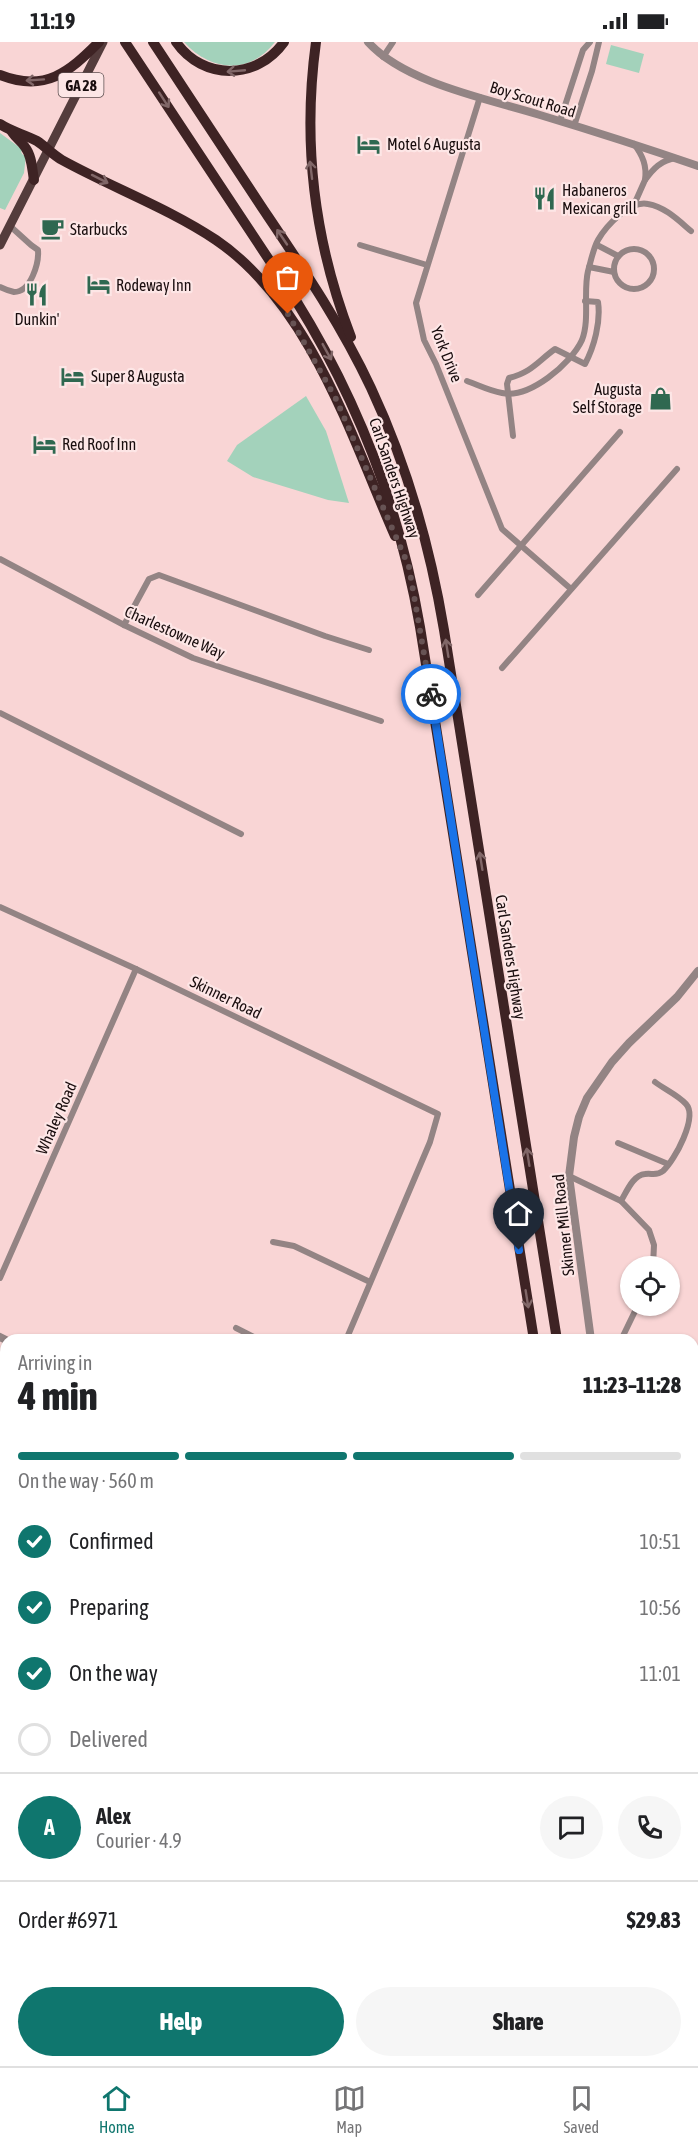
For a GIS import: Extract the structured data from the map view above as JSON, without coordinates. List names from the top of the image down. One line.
{"streets":{"highway":["Carl Sanders Highway"],"main road":["GA 28"],"street":["Boy Scout Road","York Drive","Charlestowne Way","Skinner Road","Whaley Road","Skinner Mill Road"]},"crossings":[["Boy Scout Road","York Drive"],["Skinner Road","Whaley Road"]],"places":{"hotel":["Motel 6 Augusta","Rodeway Inn","Super 8 Augusta","Red Roof Inn"],"restaurant":["Habaneros Mexican grill","Dunkin'"],"cafe":["Starbucks"],"shop":["Augusta Self Storage"]},"page":{"status":"11:19","heading":["4 min","Arriving in","11:23–11:28"],"panel":["Alex","Courier · 4.9","Order #6971","$29.83"],"bar":"On the way · 560 m","list":[["Confirmed","10:51"],["Preparing","10:56"],["On the way","11:01"],"Delivered"],"round":"A","buttons":["Help","Share"],"tabs":["Home","Map","Saved"]}}
